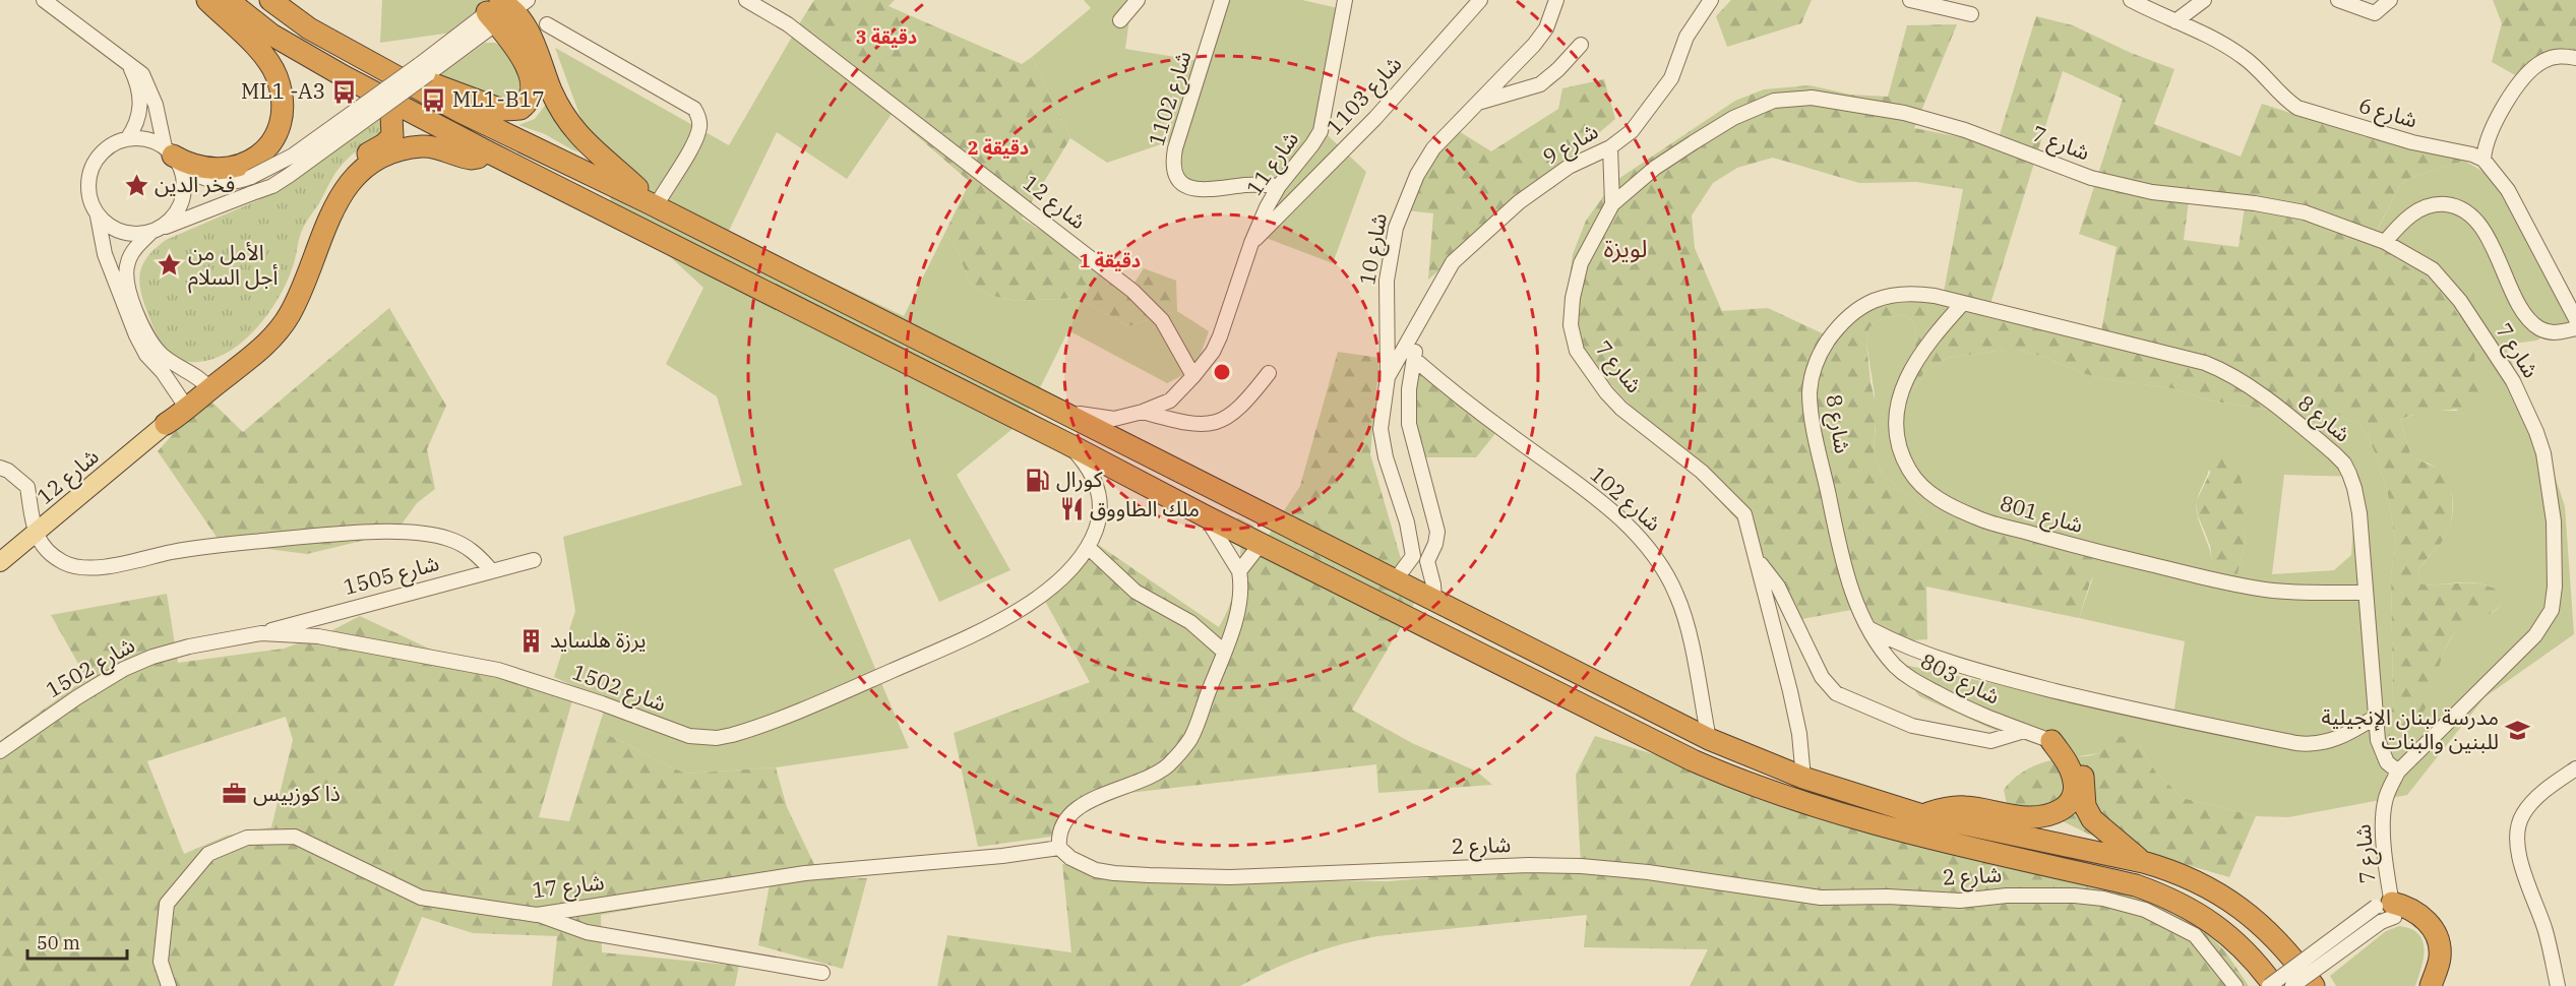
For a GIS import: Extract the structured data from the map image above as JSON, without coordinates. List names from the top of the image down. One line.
{"streets":{"main road":["شارع 12"],"street":["شارع 1103","شارع 1102","شارع 6","شارع 7","شارع 9","شارع 11","شارع 10","شارع 8","شارع 102","شارع 801","شارع 1505","شارع 1502","شارع 803","شارع 2","شارع 17"]},"crossings":[["شارع 1103","شارع 11"],["شارع 1102","شارع 11"],["شارع 7","شارع 8"],["شارع 9","شارع 10"],["شارع 11","شارع 12"],["شارع 8","شارع 801"],["شارع 8","شارع 803"],["شارع 1505","شارع 1502"],["شارع 2","شارع 17"]],"districts":["لويزة"],"places":{"bus stop":["ML1 -A3","ML1-B17"],"place":["فخر الدين","الأمل من أجل السلام"],"fuel station":["كورال"],"restaurant":["ملك الطاووق"],"building":["يرزة هلسايد"],"school or university":["مدرسة لبنان الإنجيلية للبنين والبنات"],"office":["ذا كوزبيس"]},"scale_bar":"50 m","rings":["3 دقيقة","2 دقيقة","1 دقيقة"]}
